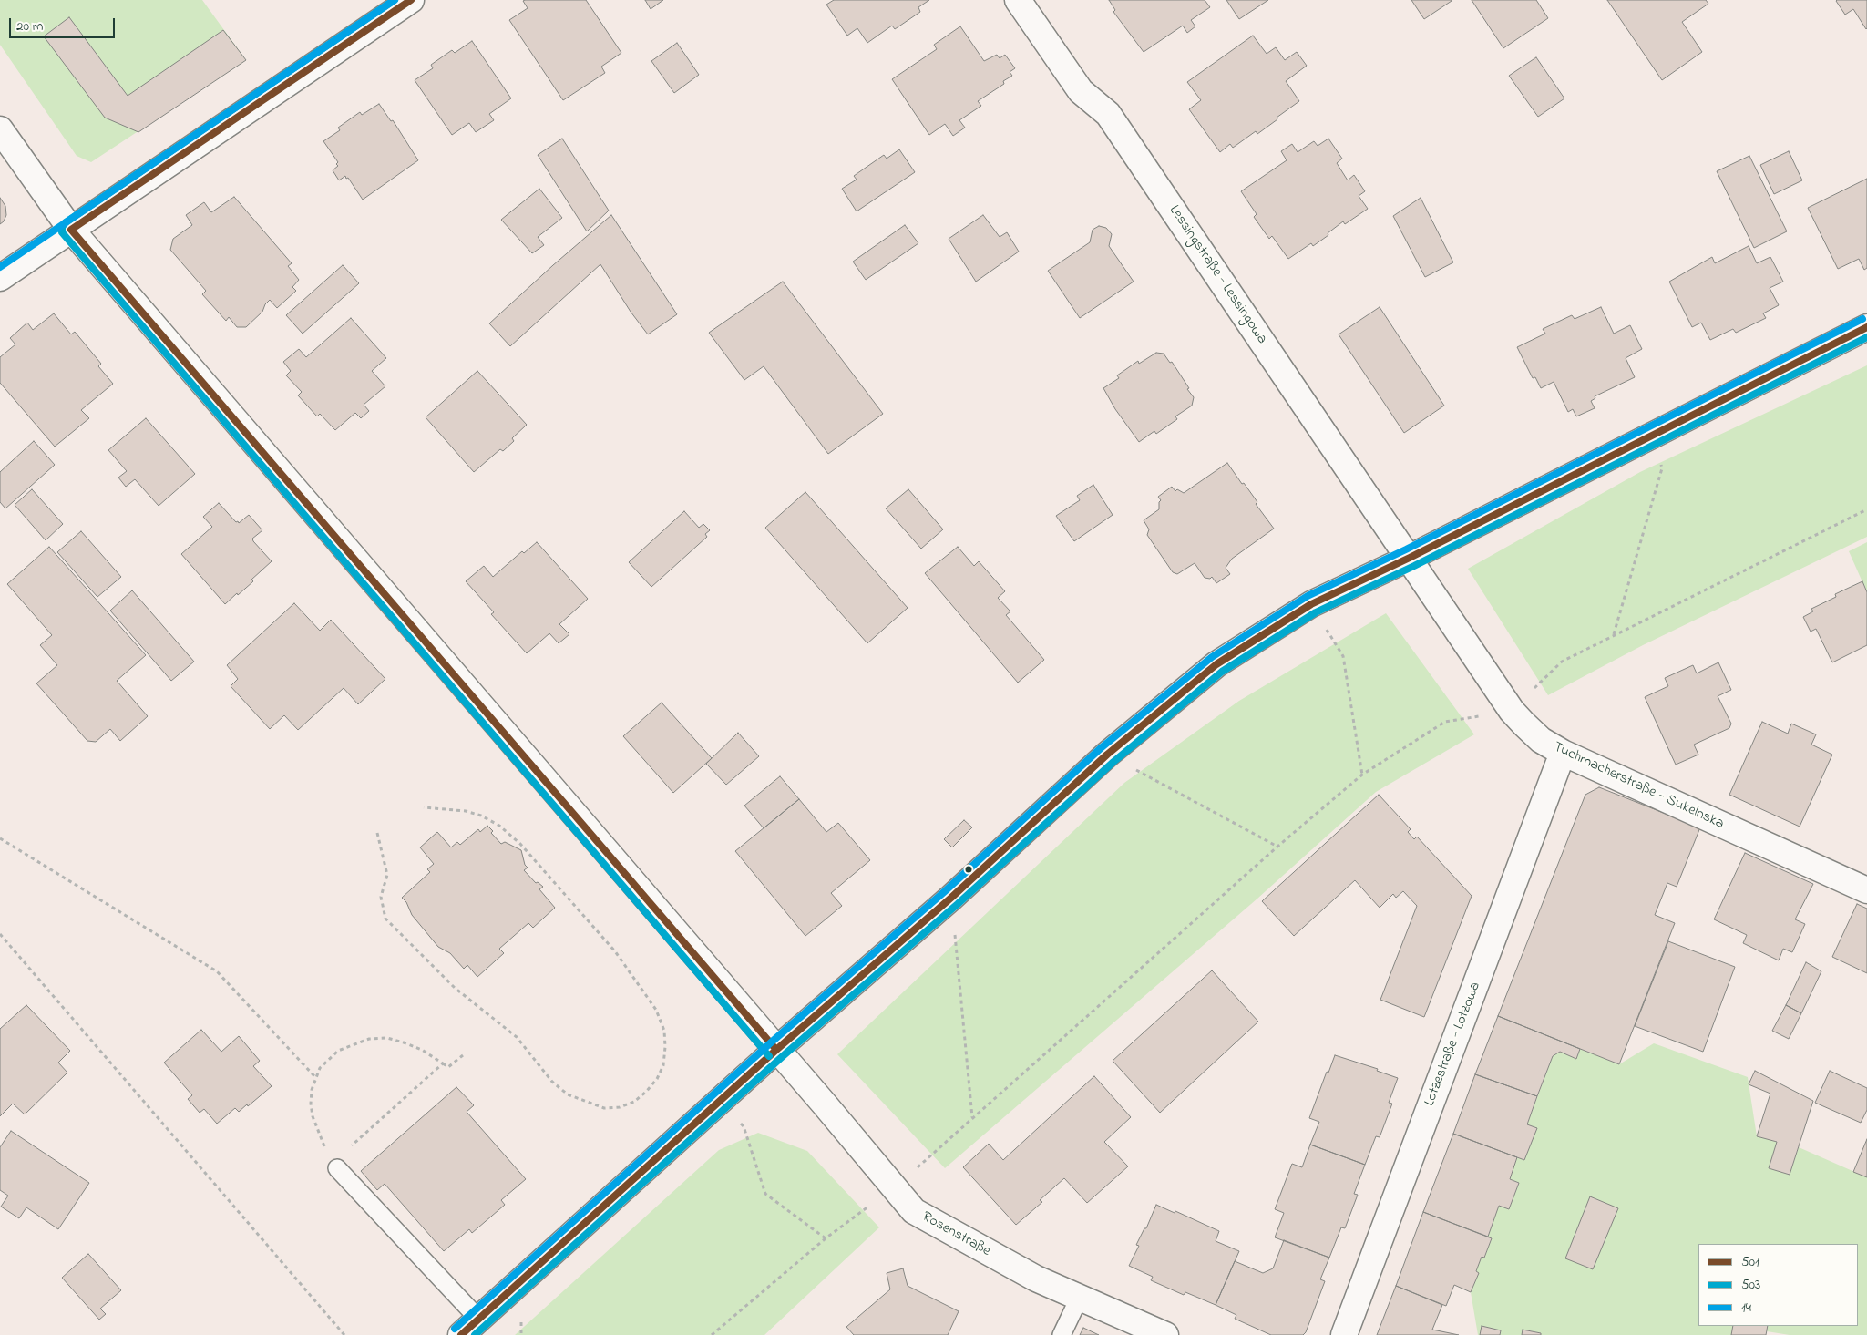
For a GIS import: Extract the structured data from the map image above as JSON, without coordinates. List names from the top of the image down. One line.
{"streets":{"street":["Lessingstraße - Lessingowa","Tuchmacherstraße - Sukelnska","Lotzestraße - Lotzowa","Rosenstraße"]},"crossings":[["Lessingstraße - Lessingowa","Tuchmacherstraße - Sukelnska"],["Tuchmacherstraße - Sukelnska","Lotzestraße - Lotzowa"]],"lines":["transit line 501","transit line 503","transit line 14"],"legend":["501","503","14"],"scale_bar":"20 m"}
